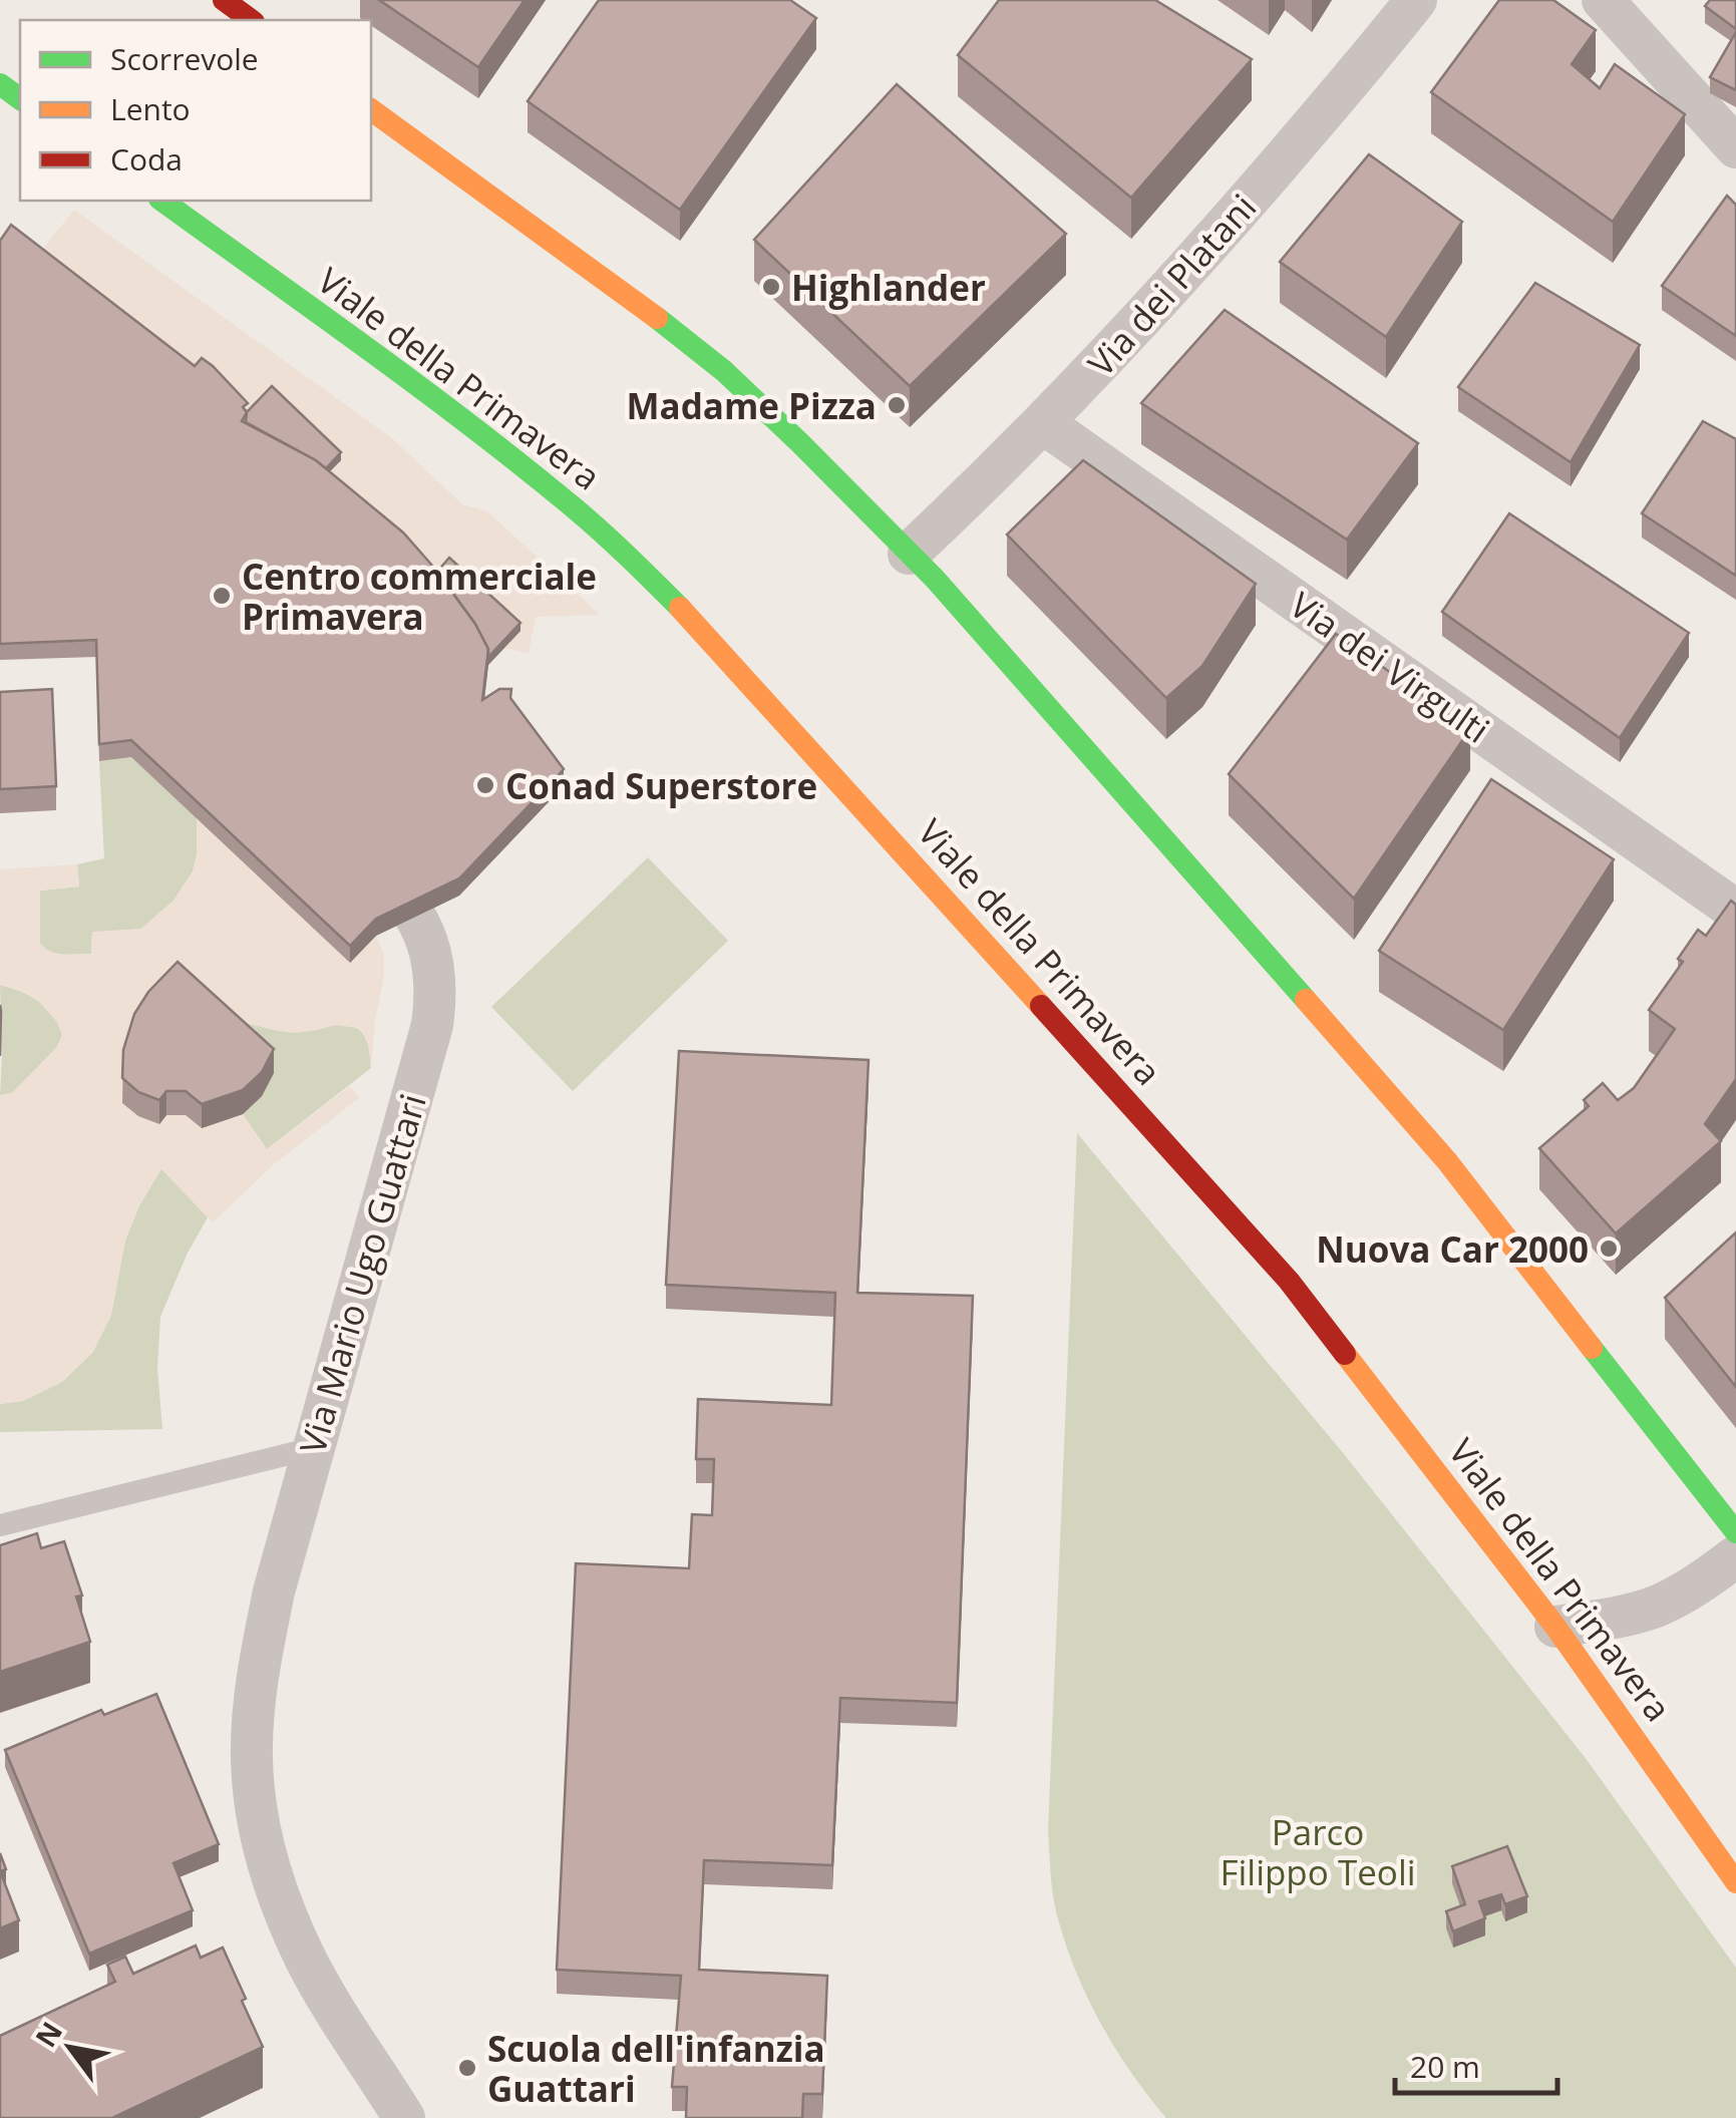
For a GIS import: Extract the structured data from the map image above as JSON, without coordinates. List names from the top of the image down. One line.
{"streets":{"main road":["Viale della Primavera"],"street":["Via dei Platani","Via dei Virgulti","Via Mario Ugo Guattari"]},"crossings":[["Via dei Platani","Via dei Virgulti"]],"parks":["Parco Filippo Teoli"],"places":["Highlander","Madame Pizza","Centro commerciale Primavera","Conad Superstore","Nuova Car 2000","Scuola dell'infanzia Guattari"],"legend":["Scorrevole","Lento","Coda"],"scale_bar":"20 m","north":"top left"}
